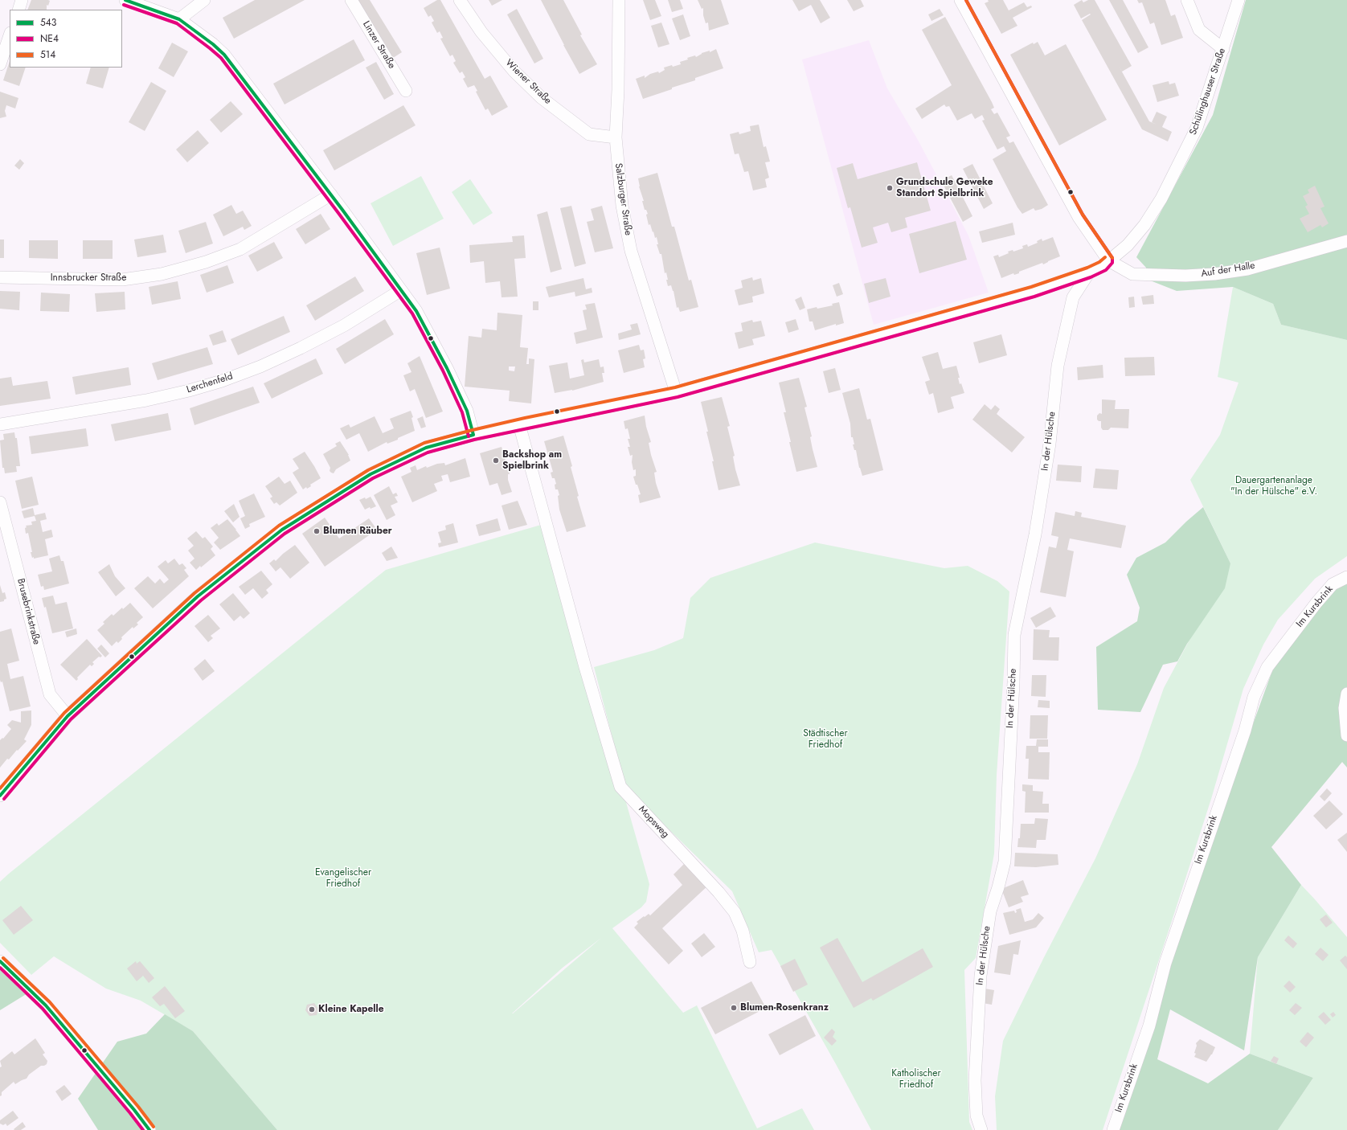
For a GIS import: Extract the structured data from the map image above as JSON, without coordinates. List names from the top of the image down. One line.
{"streets":{"street":["Linzer Straße","Wiener Straße","Schülinghauser Straße","Salzburger Straße","Auf der Halle","Innsbrucker Straße","Lerchenfeld","In der Hülsche","Im Kursbrink","Brusebrinkstraße","Mopsweg"]},"crossings":[["Wiener Straße","Salzburger Straße"],["Schülinghauser Straße","Salzburger Straße"],["Schülinghauser Straße","Auf der Halle"],["Schülinghauser Straße","In der Hülsche"],["Schülinghauser Straße","Brusebrinkstraße"],["Schülinghauser Straße","Mopsweg"]],"parks":["Dauergartenanlage \"In der Hülsche\" e.V.","Städtischer Friedhof","Evangelischer Friedhof","Katholischer Friedhof"],"places":["Grundschule Geweke Standort Spielbrink","Backshop am Spielbrink","Blumen Räuber","Blumen-Rosenkranz","Kleine Kapelle"],"lines":["transit line 543","transit line NE4","transit line 514"],"legend":["543","NE4","514"]}
